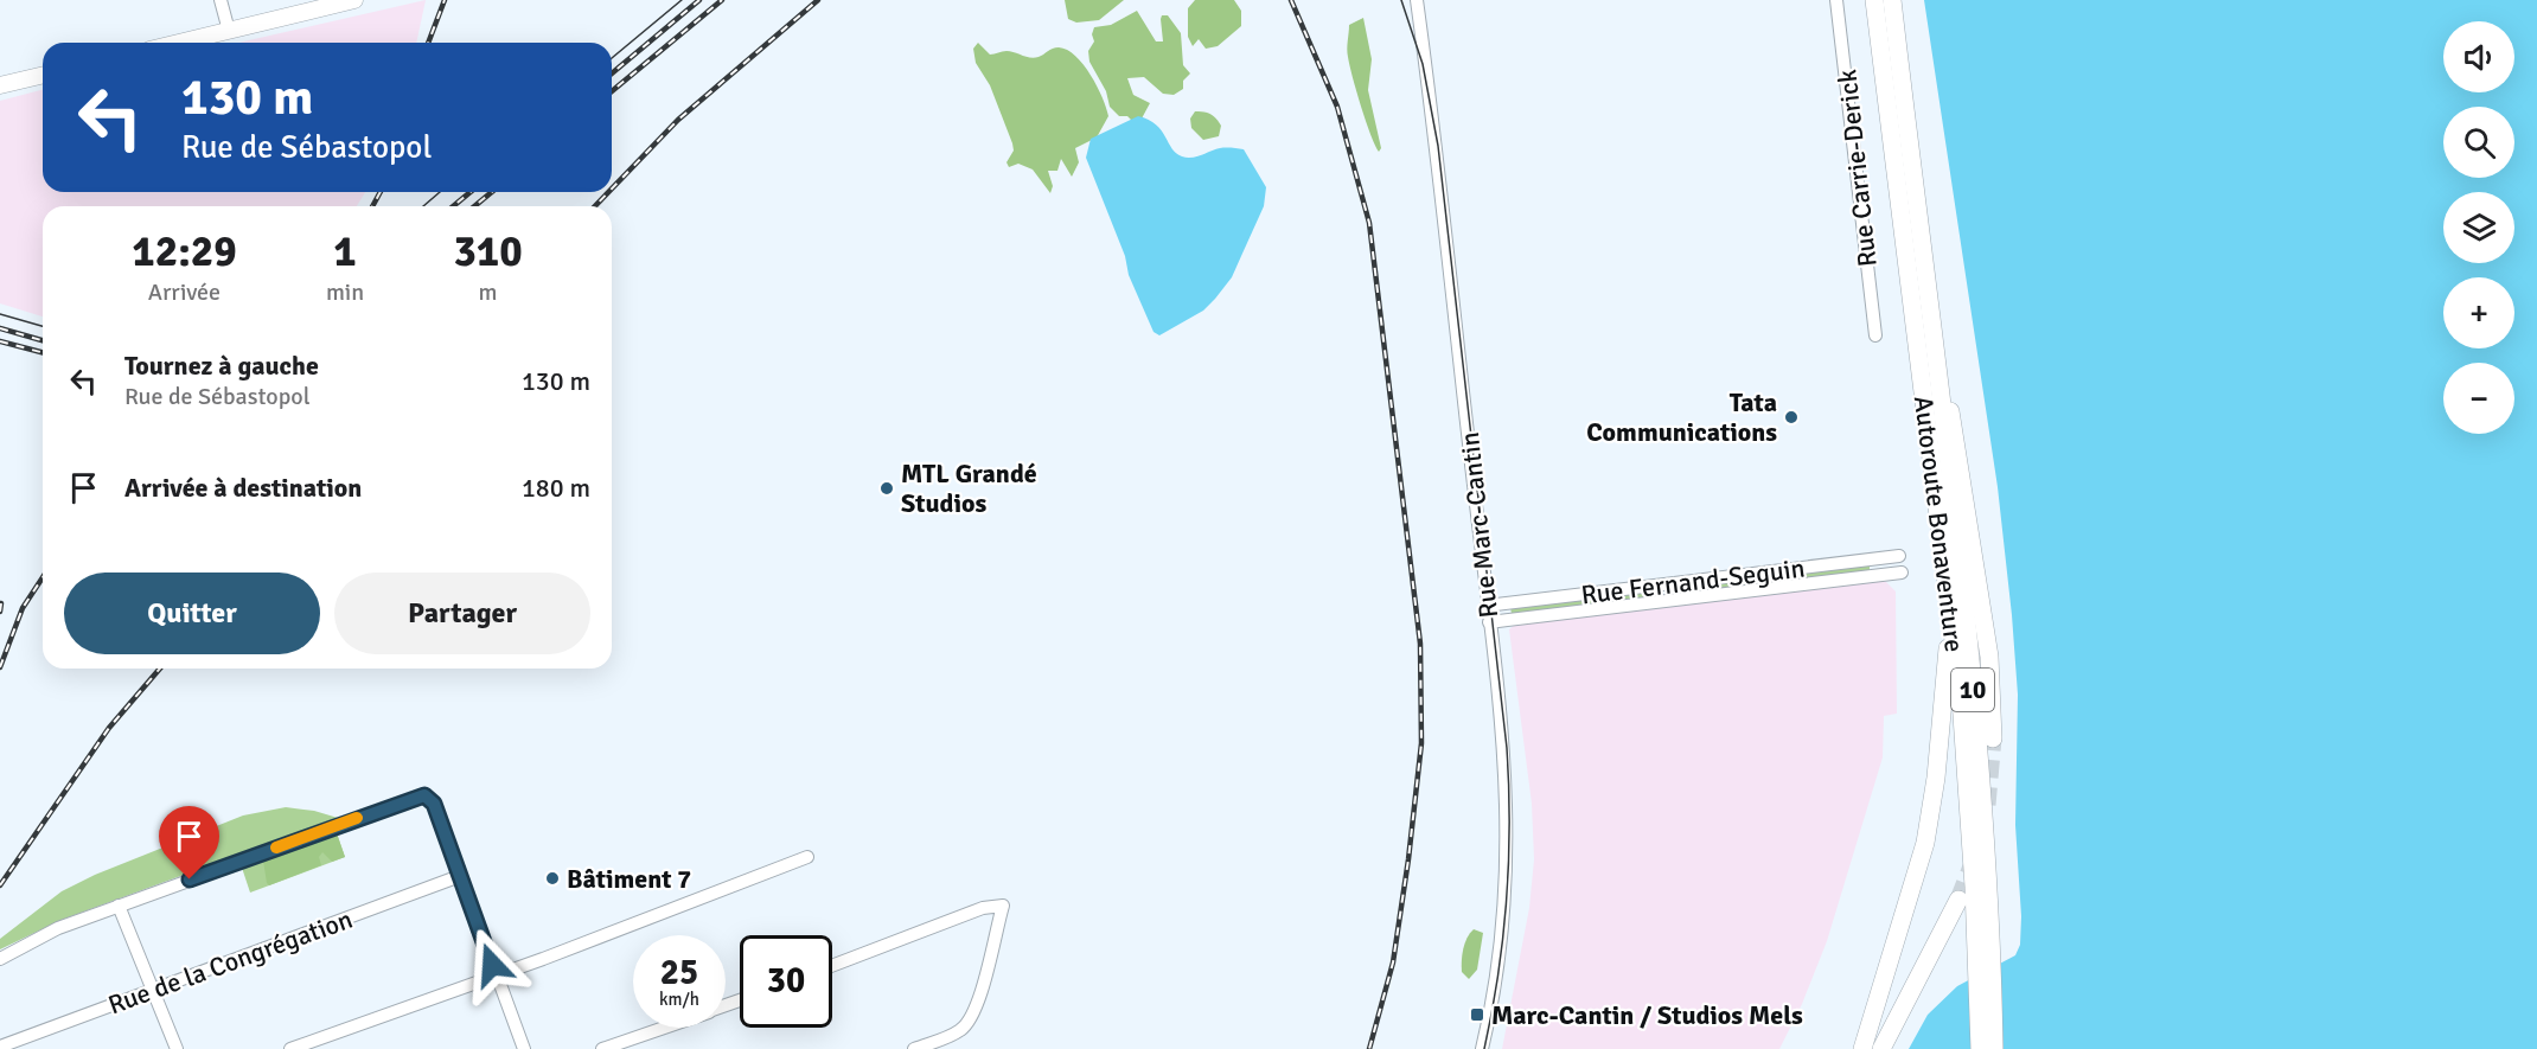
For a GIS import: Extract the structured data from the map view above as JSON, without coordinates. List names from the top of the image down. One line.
{"streets":{"highway":["Autoroute Bonaventure","10"],"street":["Rue Carrie-Derick","Rue Marc-Cantin","Rue Fernand-Seguin","Rue de la Congrégation"]},"crossings":[["Rue Marc-Cantin","Rue Fernand-Seguin"]],"places":{"other":["Tata Communications","MTL Grandé Studios","Bâtiment 7"],"transit":["Marc-Cantin / Studios Mels"]},"page":{"map_buttons":["+","−"],"turn":["130 m","Rue de Sébastopol"],"eta":["12:29","Arrivée","1","min","310","m"],"list":[{"name":"Tournez à gauche","note":"Rue de Sébastopol","value":"130 m"},{"name":"Arrivée à destination","value":"180 m"}],"buttons":["Quitter","Partager"],"speed":"25 km/h","limit":"30"}}
